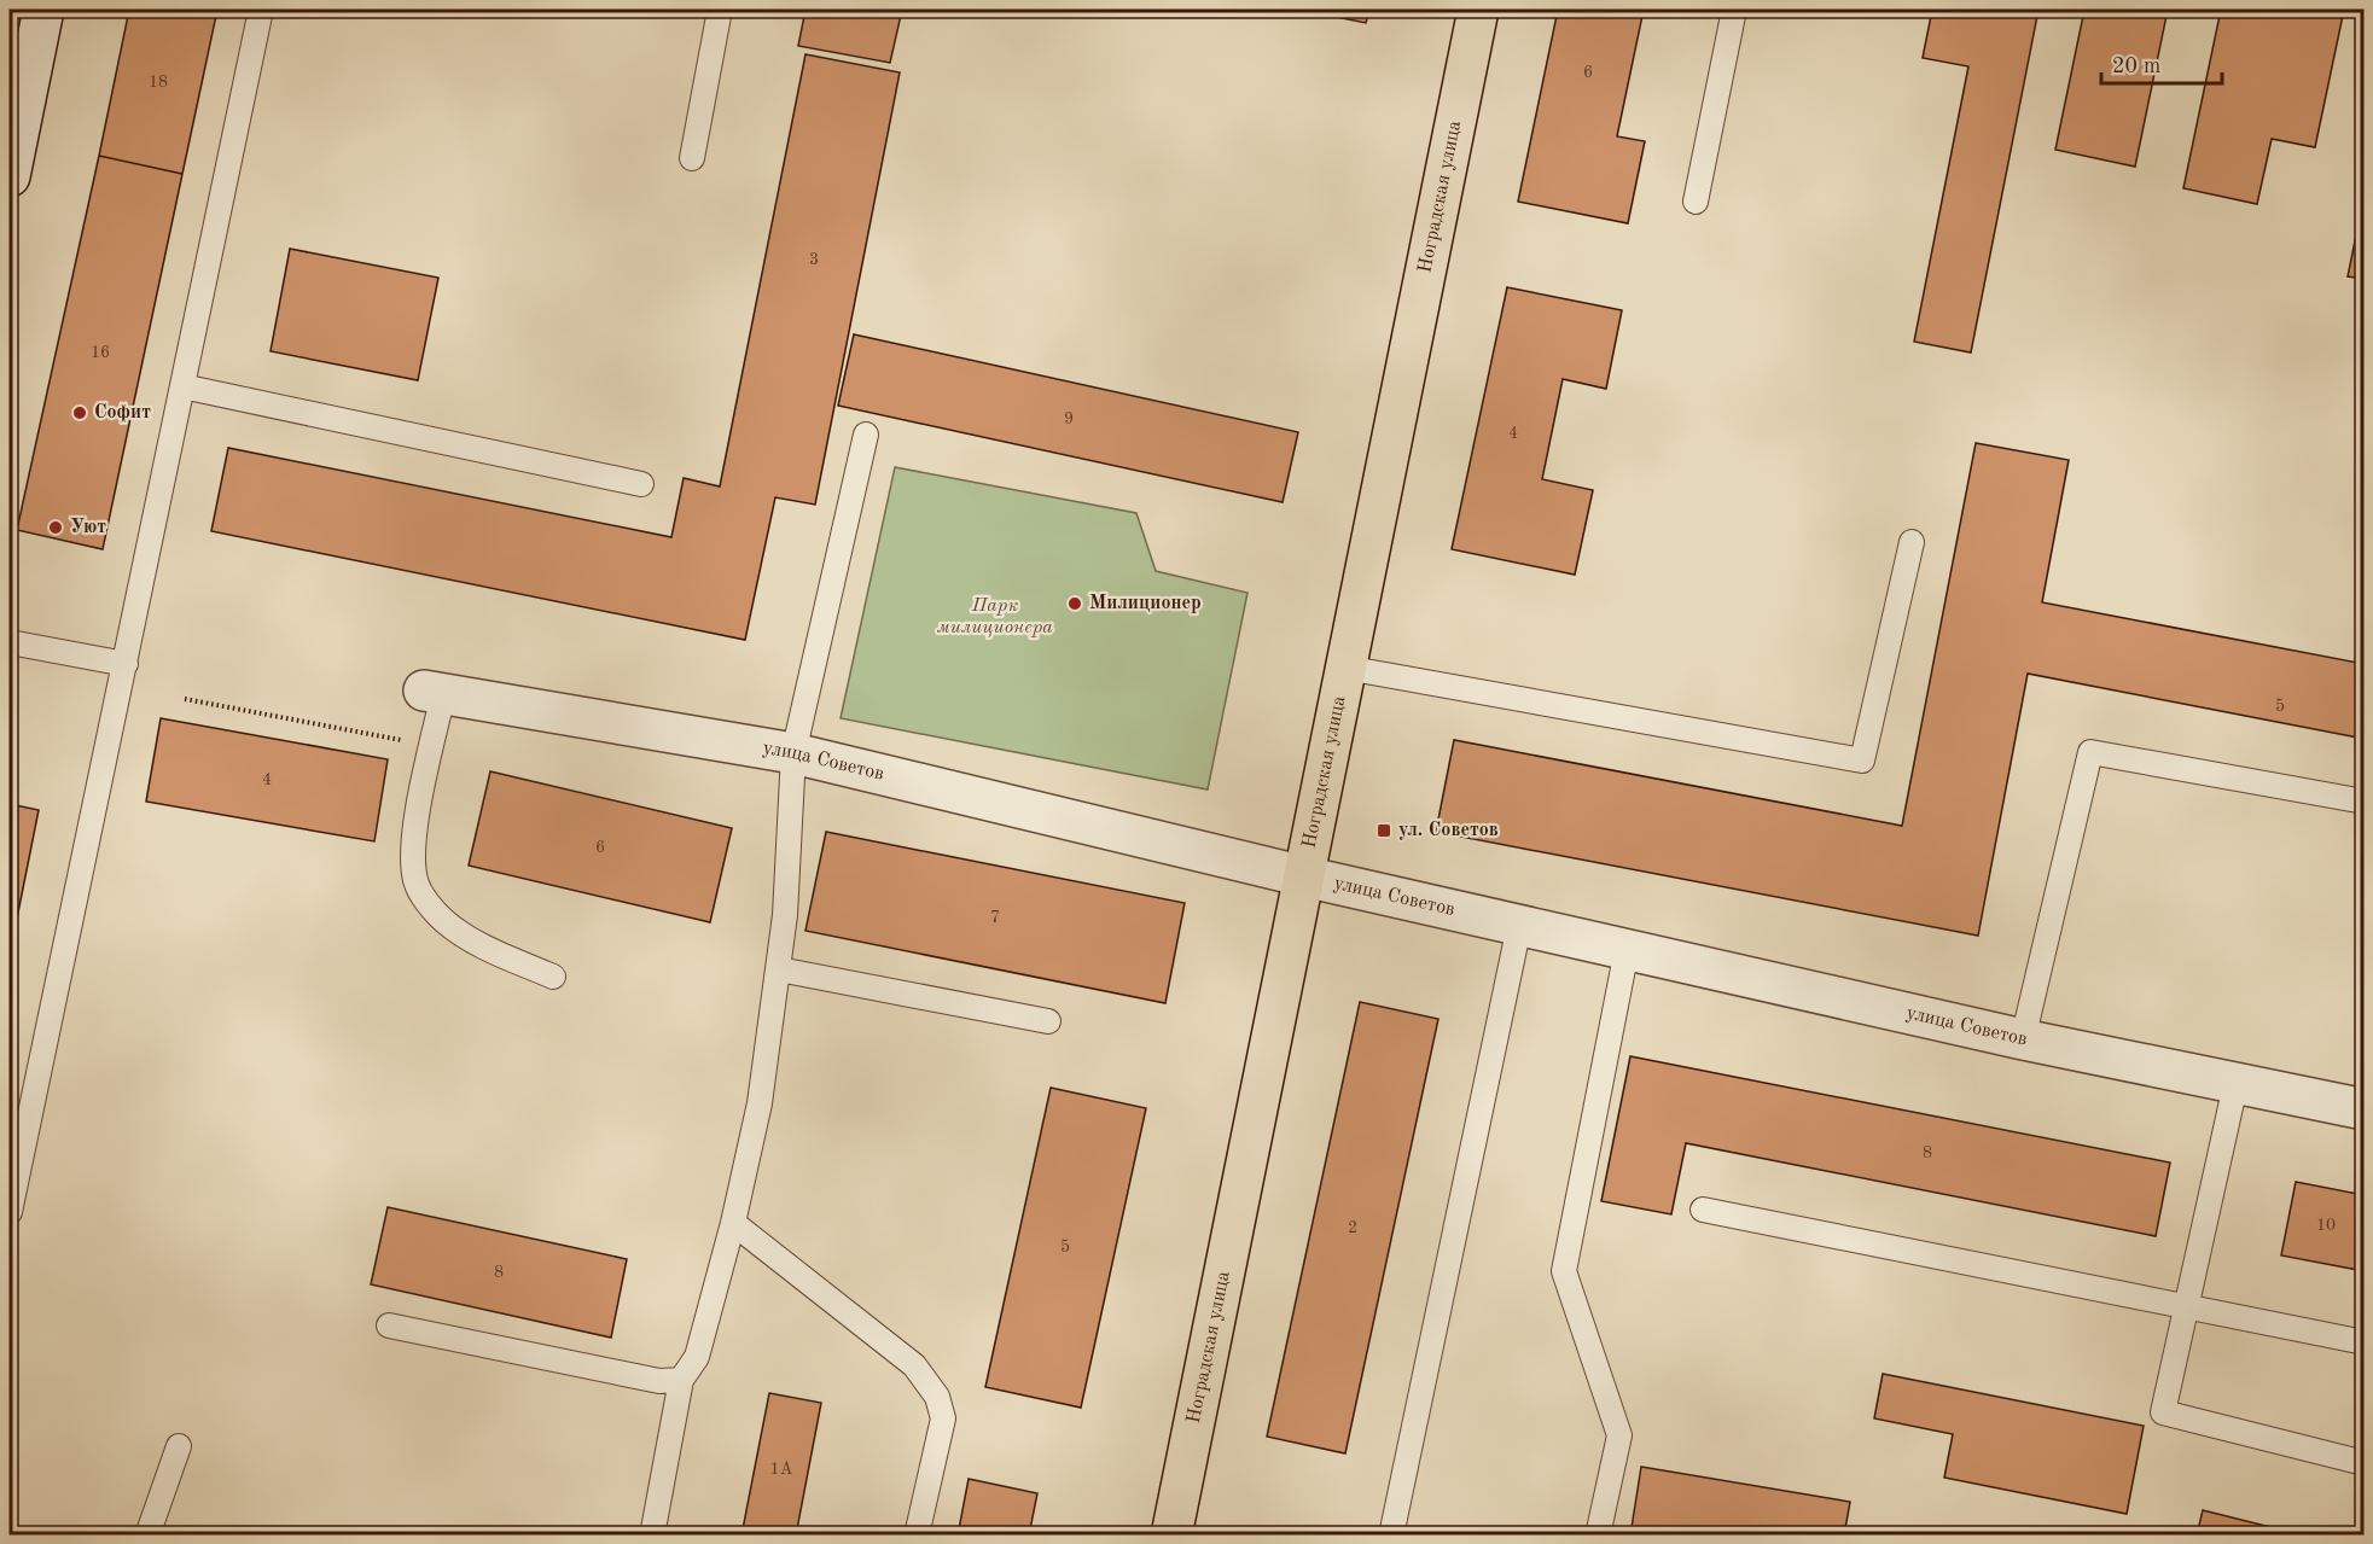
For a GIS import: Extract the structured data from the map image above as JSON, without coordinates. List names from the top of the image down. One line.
{"streets":{"main road":["Ноградская улица"],"street":["улица Советов"]},"crossings":[["Ноградская улица","улица Советов"]],"parks":["Парк милиционера"],"places":{"other":["Софит","Уют","Милиционер"],"transit":["ул. Советов"]},"house_numbers":["6","18","3","16","9","4","5","4","6","7","8","10","2","5","8","1А"],"scale_bar":"20 m"}
